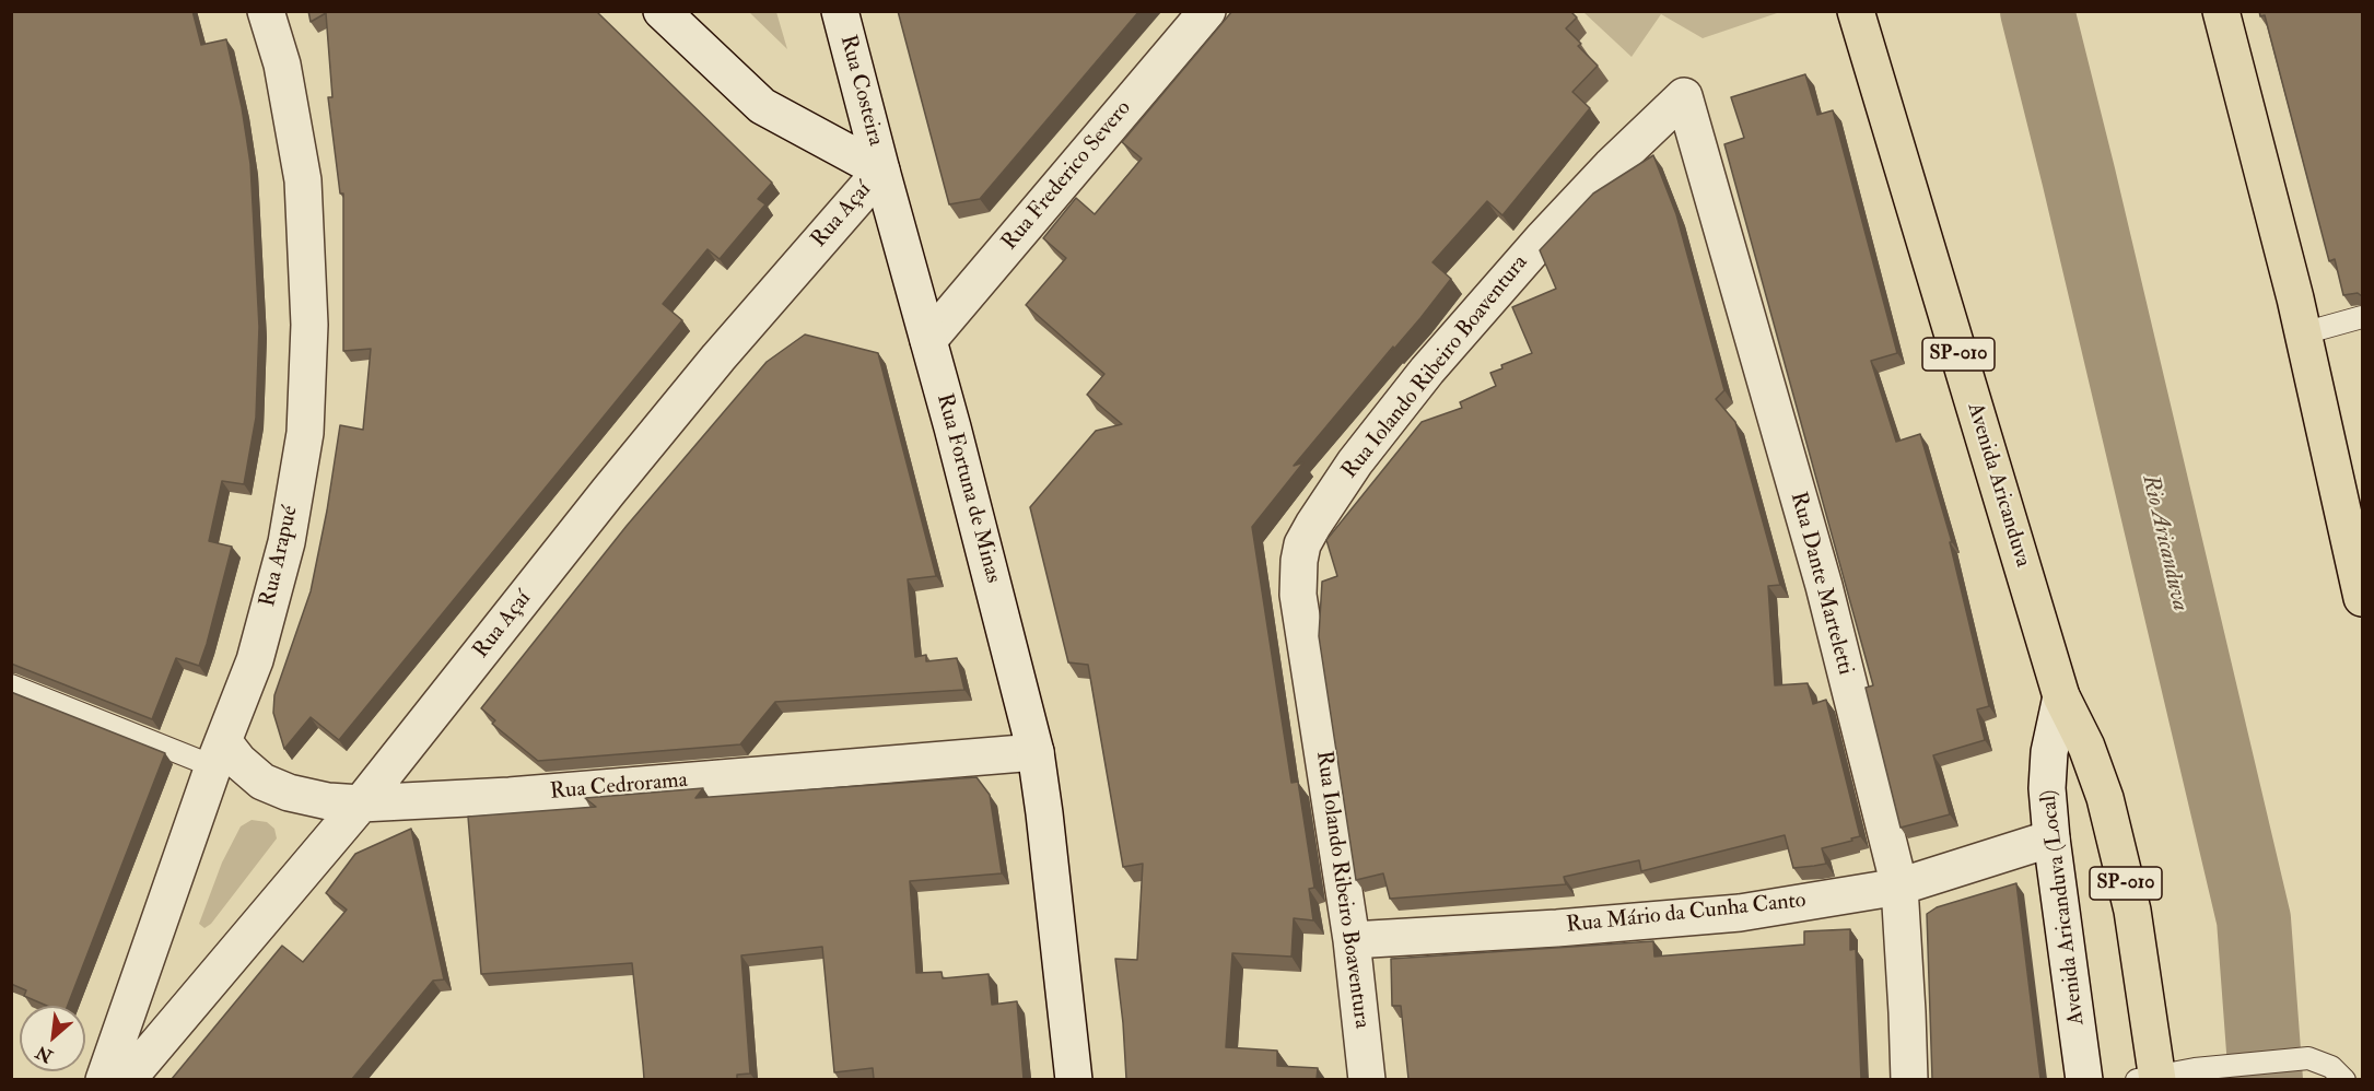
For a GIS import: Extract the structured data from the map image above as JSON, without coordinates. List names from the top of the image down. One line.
{"streets":{"highway":["SP-010","Avenida Aricanduva"],"street":["Rua Costeira","Rua Frederico Severo","Rua Açaí","Rua Iolando Ribeiro Boaventura","Rua Fortuna de Minas","Rua Arapué","Rua Dante Marteletti","Rua Cedrorama","Avenida Aricanduva (Local)","Rua Mário da Cunha Canto"]},"crossings":[["Rua Costeira","Rua Açaí"],["Rua Costeira","Rua Fortuna de Minas"],["Rua Frederico Severo","Rua Fortuna de Minas"],["Rua Açaí","Rua Fortuna de Minas"],["Rua Açaí","Rua Cedrorama"],["SP-010","Avenida Aricanduva"],["SP-010","Avenida Aricanduva (Local)"],["Rua Iolando Ribeiro Boaventura","Rua Dante Marteletti"],["Rua Iolando Ribeiro Boaventura","Rua Mário da Cunha Canto"],["Avenida Aricanduva","Avenida Aricanduva (Local)"],["Rua Fortuna de Minas","Rua Cedrorama"],["Rua Arapué","Rua Cedrorama"],["Rua Dante Marteletti","Rua Mário da Cunha Canto"],["Avenida Aricanduva (Local)","Rua Mário da Cunha Canto"]],"water":["Rio Aricanduva"],"north":"bottom left"}
